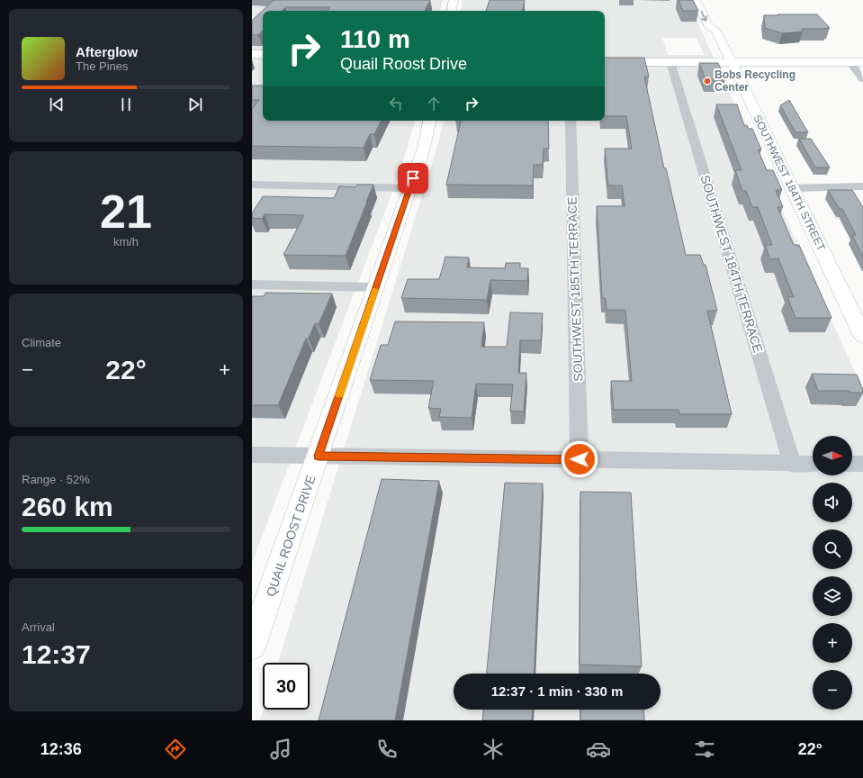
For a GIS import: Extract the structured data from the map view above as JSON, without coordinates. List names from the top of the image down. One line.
{"streets":{"main road":["SOUTHWEST 184TH STREET","QUAIL ROOST DRIVE"],"street":["SOUTHWEST 184TH TERRACE","SOUTHWEST 185TH TERRACE"]},"places":["Bobs Recycling Center"],"north":"right","page":{"turn":["110 m","Quail Roost Drive"],"song":["Afterglow","The Pines"],"tile":[["21","km/h"],"Climate",["Range · 52%","260 km"],["Arrival","12:37"]],"heat":["−","22°","+"],"map_buttons":["+","−"],"limit":"30","trip":"12:37 · 1 min · 330 m","tabs":["12:36","22°"]}}
